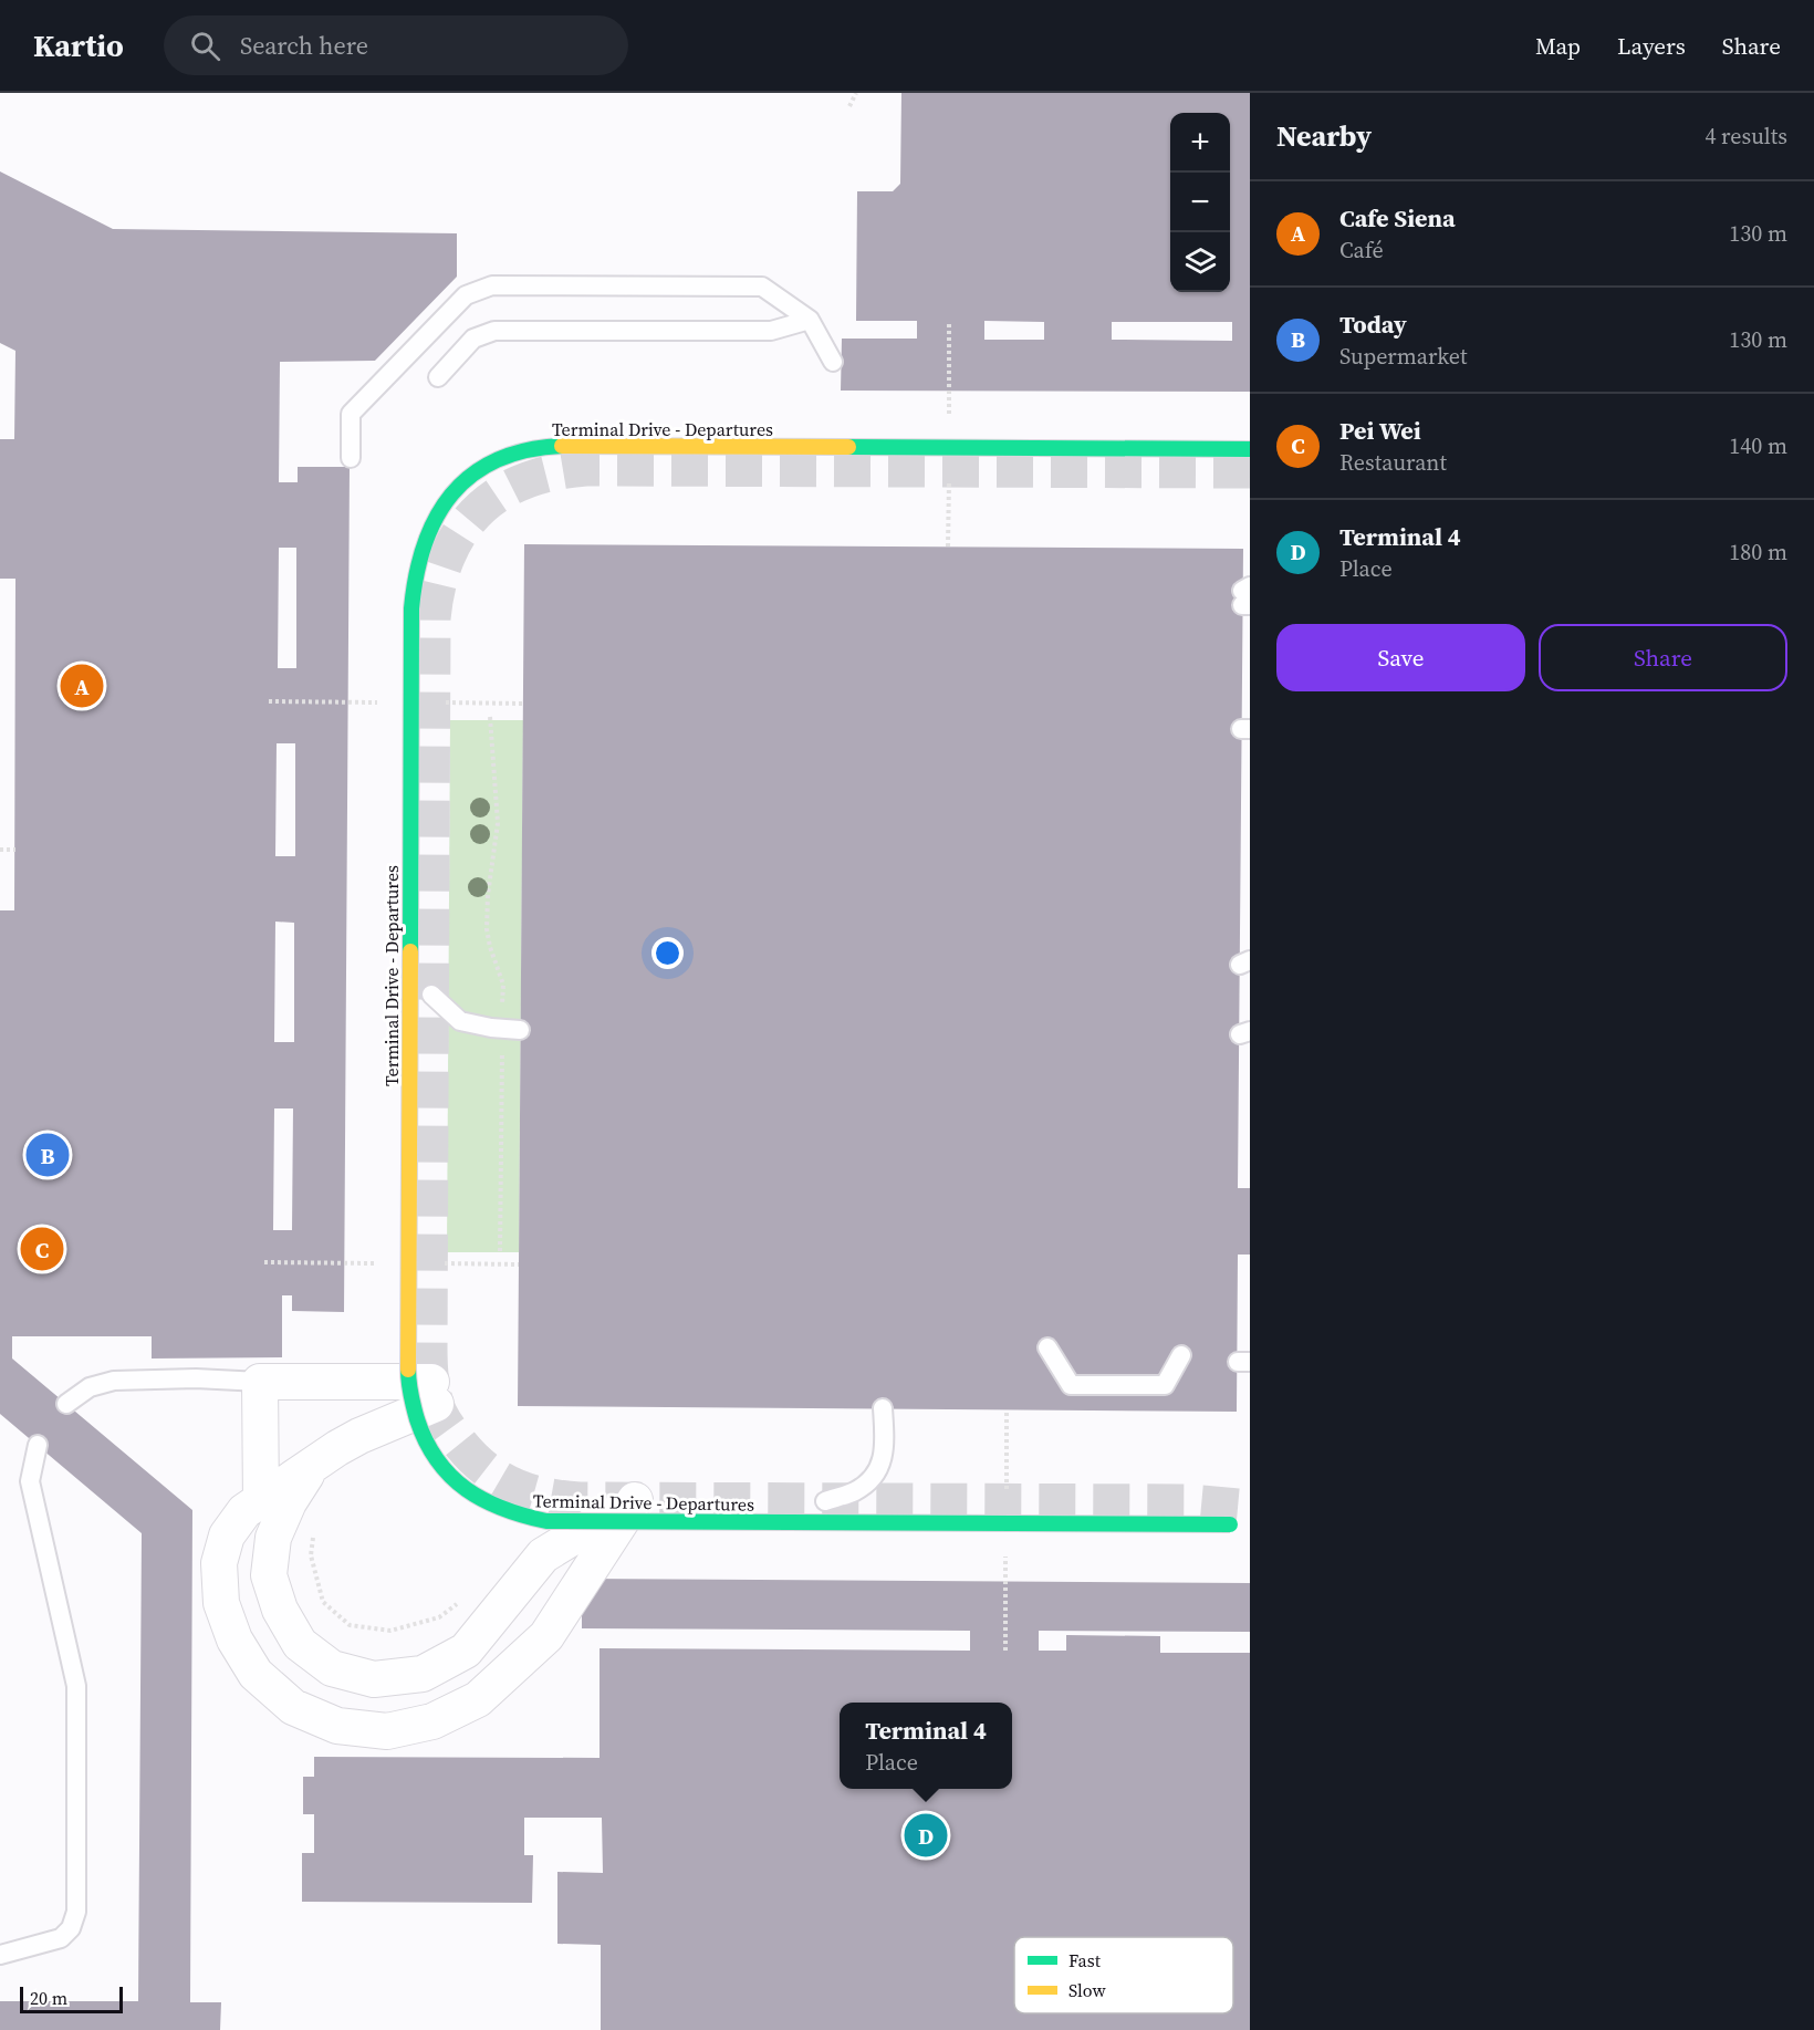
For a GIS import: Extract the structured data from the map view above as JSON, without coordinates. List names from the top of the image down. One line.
{"streets":{"street":["Terminal Drive - Departures"]},"legend":["Fast","Slow"],"scale_bar":"20 m","page":{"header":"Kartio","search":"Search here","nav":["Map","Layers","Share"],"heading":["Nearby","4 results"],"map_buttons":["+","−"],"list":[{"mark":"A","name":"Cafe Siena","note":"Café","value":"130 m"},{"mark":"B","name":"Today","note":"Supermarket","value":"130 m"},{"mark":"C","name":"Pei Wei","note":"Restaurant","value":"140 m"},{"mark":"D","name":"Terminal 4","note":"Place","value":"180 m"}],"buttons":["Save","Share"],"pins":["A","B","C","D"],"popup":["Terminal 4","Place"],"scale":"20 m"}}
